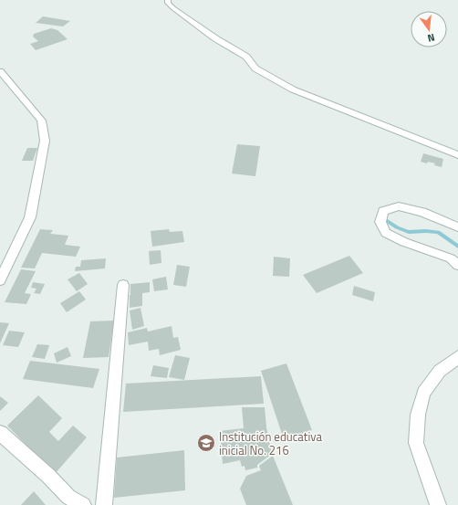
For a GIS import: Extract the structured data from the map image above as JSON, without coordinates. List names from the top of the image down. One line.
{"places":{"school or university":["Institución educativa inicial No. 216"]},"north":"bottom"}
